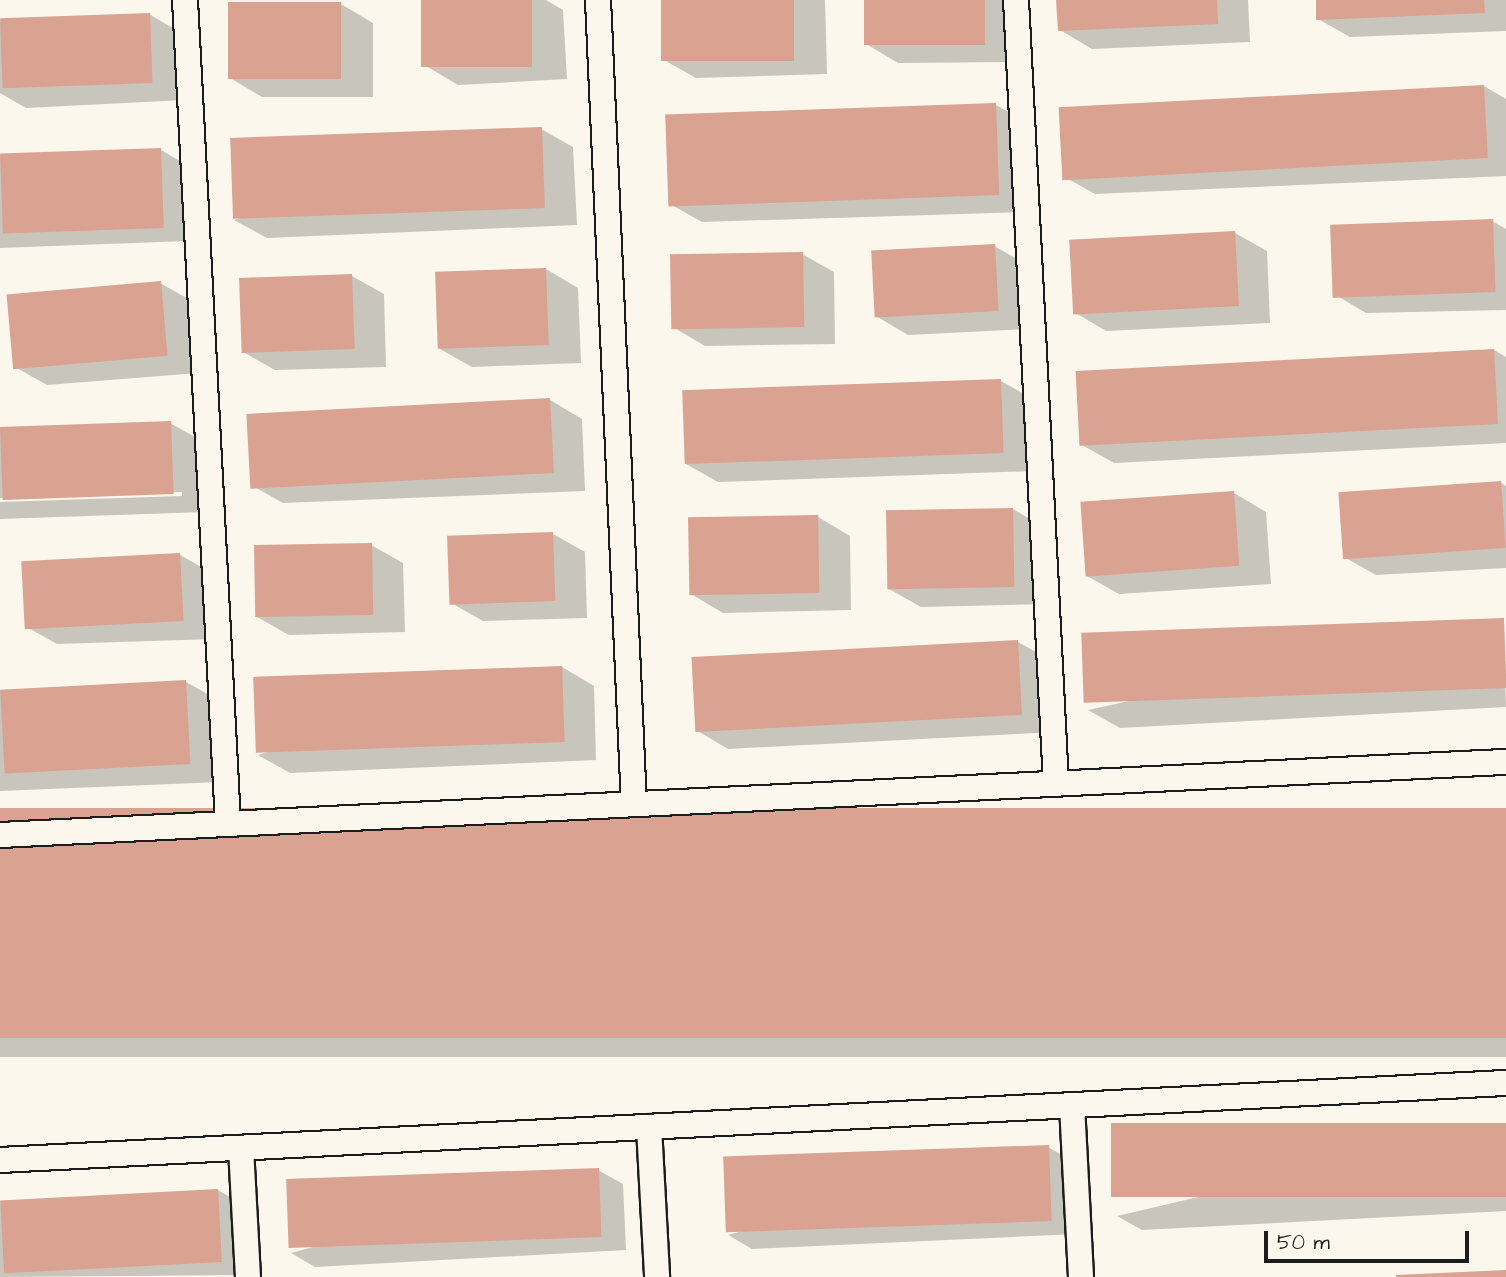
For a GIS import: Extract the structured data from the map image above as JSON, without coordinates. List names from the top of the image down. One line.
{"scale_bar":"50 m"}
